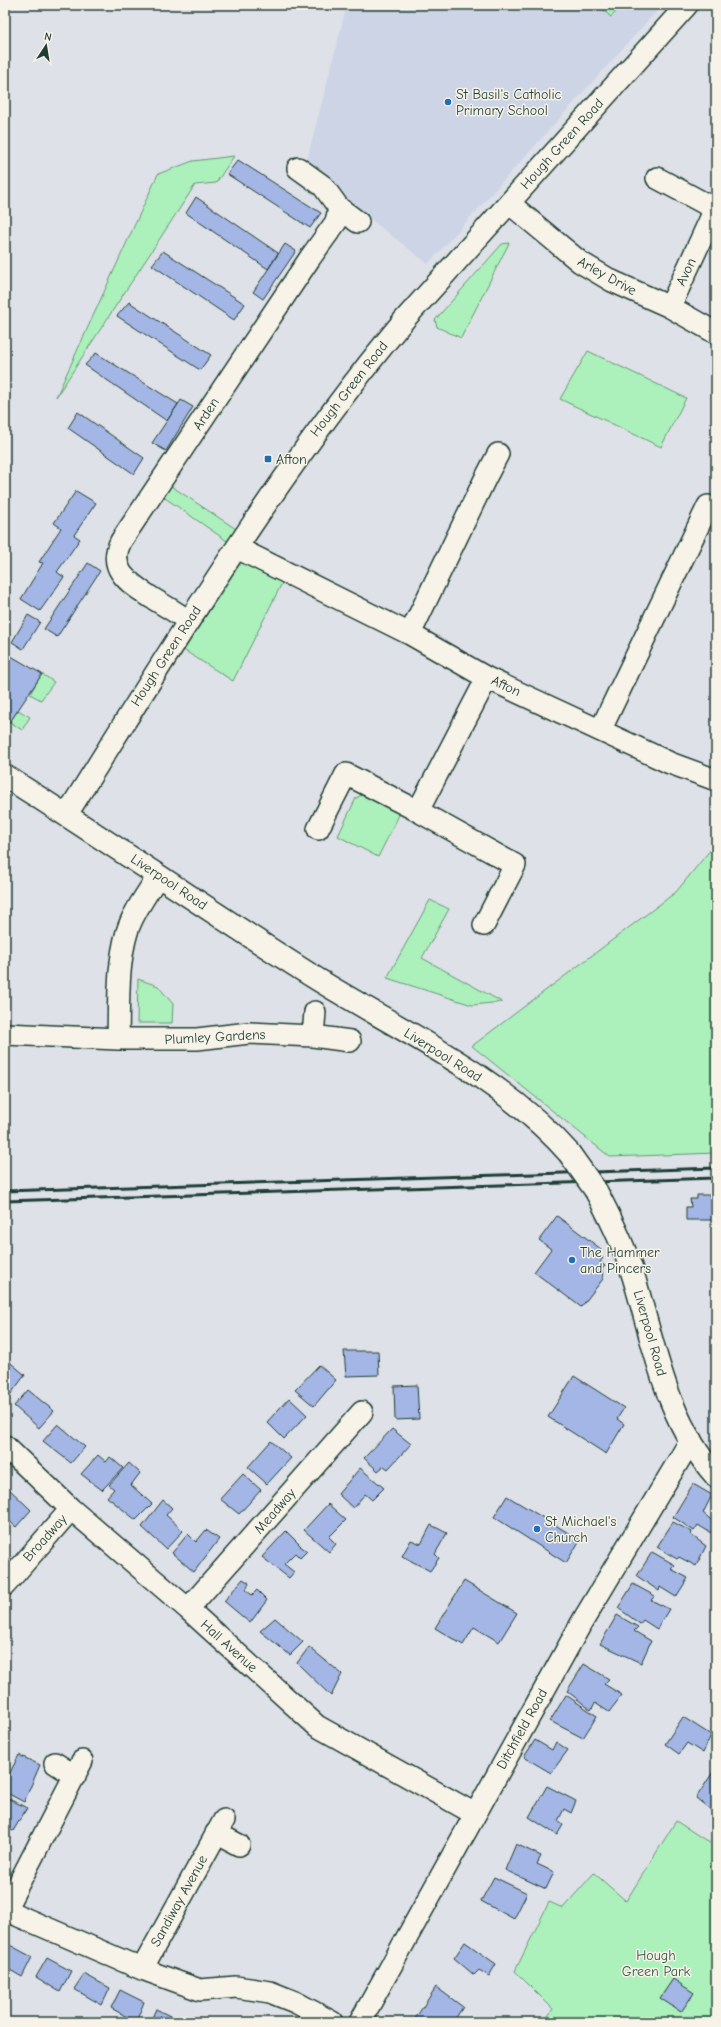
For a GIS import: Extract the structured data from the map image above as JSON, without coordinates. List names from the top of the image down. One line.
{"streets":{"main road":["Liverpool Road"],"street":["Hough Green Road","Avon","Arley Drive","Arden","Afton","Plumley Gardens","Meadway","Broadway","Hall Avenue","Ditchfield Road","Sandiway Avenue"]},"crossings":[["Hough Green Road","Arley Drive"],["Hough Green Road","Arden"],["Hough Green Road","Afton"],["Hough Green Road","Liverpool Road"],["Avon","Arley Drive"],["Liverpool Road","Ditchfield Road"],["Meadway","Hall Avenue"],["Broadway","Hall Avenue"],["Hall Avenue","Ditchfield Road"]],"parks":["Hough Green Park"],"places":{"other":["St Basil's Catholic Primary School","The Hammer and Pincers","St Michael's Church"],"transit":["Afton"]},"north":"top"}
